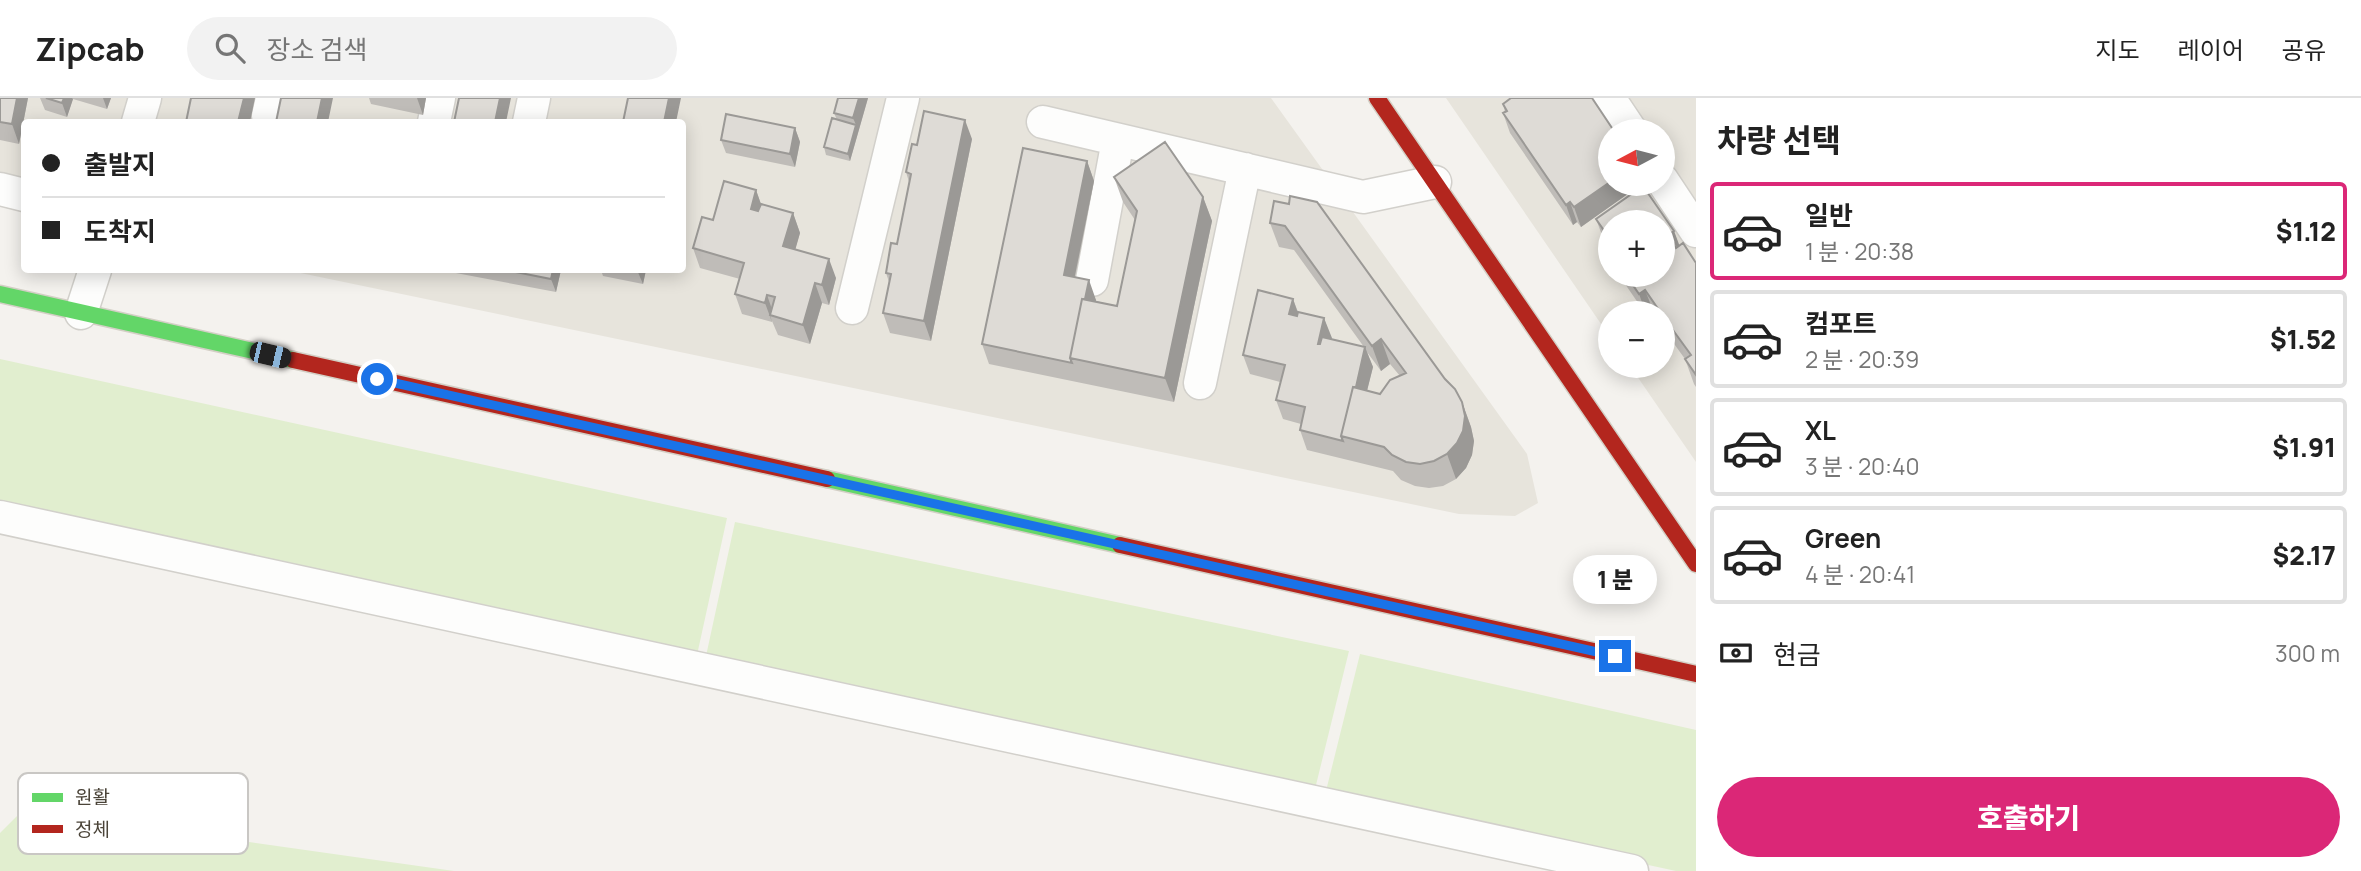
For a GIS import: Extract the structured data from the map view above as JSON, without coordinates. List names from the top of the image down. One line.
{"legend":["원활","정체"],"north":"left","page":{"header":"Zipcab","search":"장소 검색","nav":["지도","레이어","공유"],"heading":"차량 선택","map_buttons":["+","−"],"banner":["출발지","도착지"],"list":[{"name":"일반","note":"1 분 · 20:38","value":"$1.12"},{"name":"컴포트","note":"2 분 · 20:39","value":"$1.52"},{"name":"XL","note":"3 분 · 20:40","value":"$1.91"},{"name":"Green","note":"4 분 · 20:41","value":"$2.17"}],"bubble":"1 분","pay":["현금","300 m"],"buttons":"호출하기"}}
